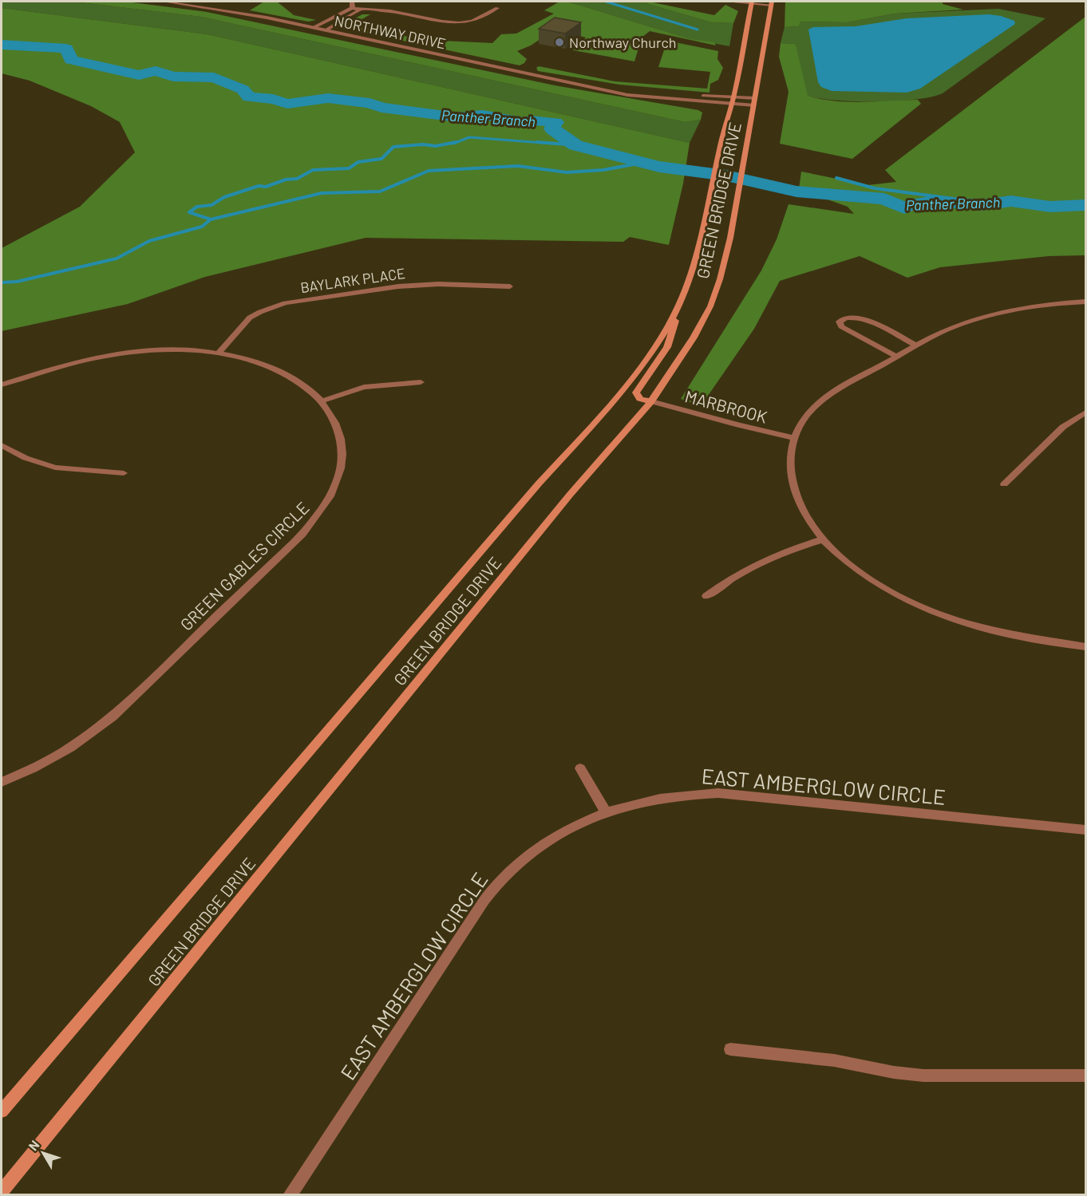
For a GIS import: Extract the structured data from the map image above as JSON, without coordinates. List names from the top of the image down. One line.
{"streets":{"main road":["GREEN BRIDGE DRIVE"],"street":["NORTHWAY DRIVE","BAYLARK PLACE","MARBROOK","GREEN GABLES CIRCLE","EAST AMBERGLOW CIRCLE"]},"crossings":[["NORTHWAY DRIVE","GREEN BRIDGE DRIVE"],["GREEN BRIDGE DRIVE","MARBROOK"],["BAYLARK PLACE","GREEN GABLES CIRCLE"]],"water":["Panther Branch"],"places":["Northway Church"],"north":"top left"}
